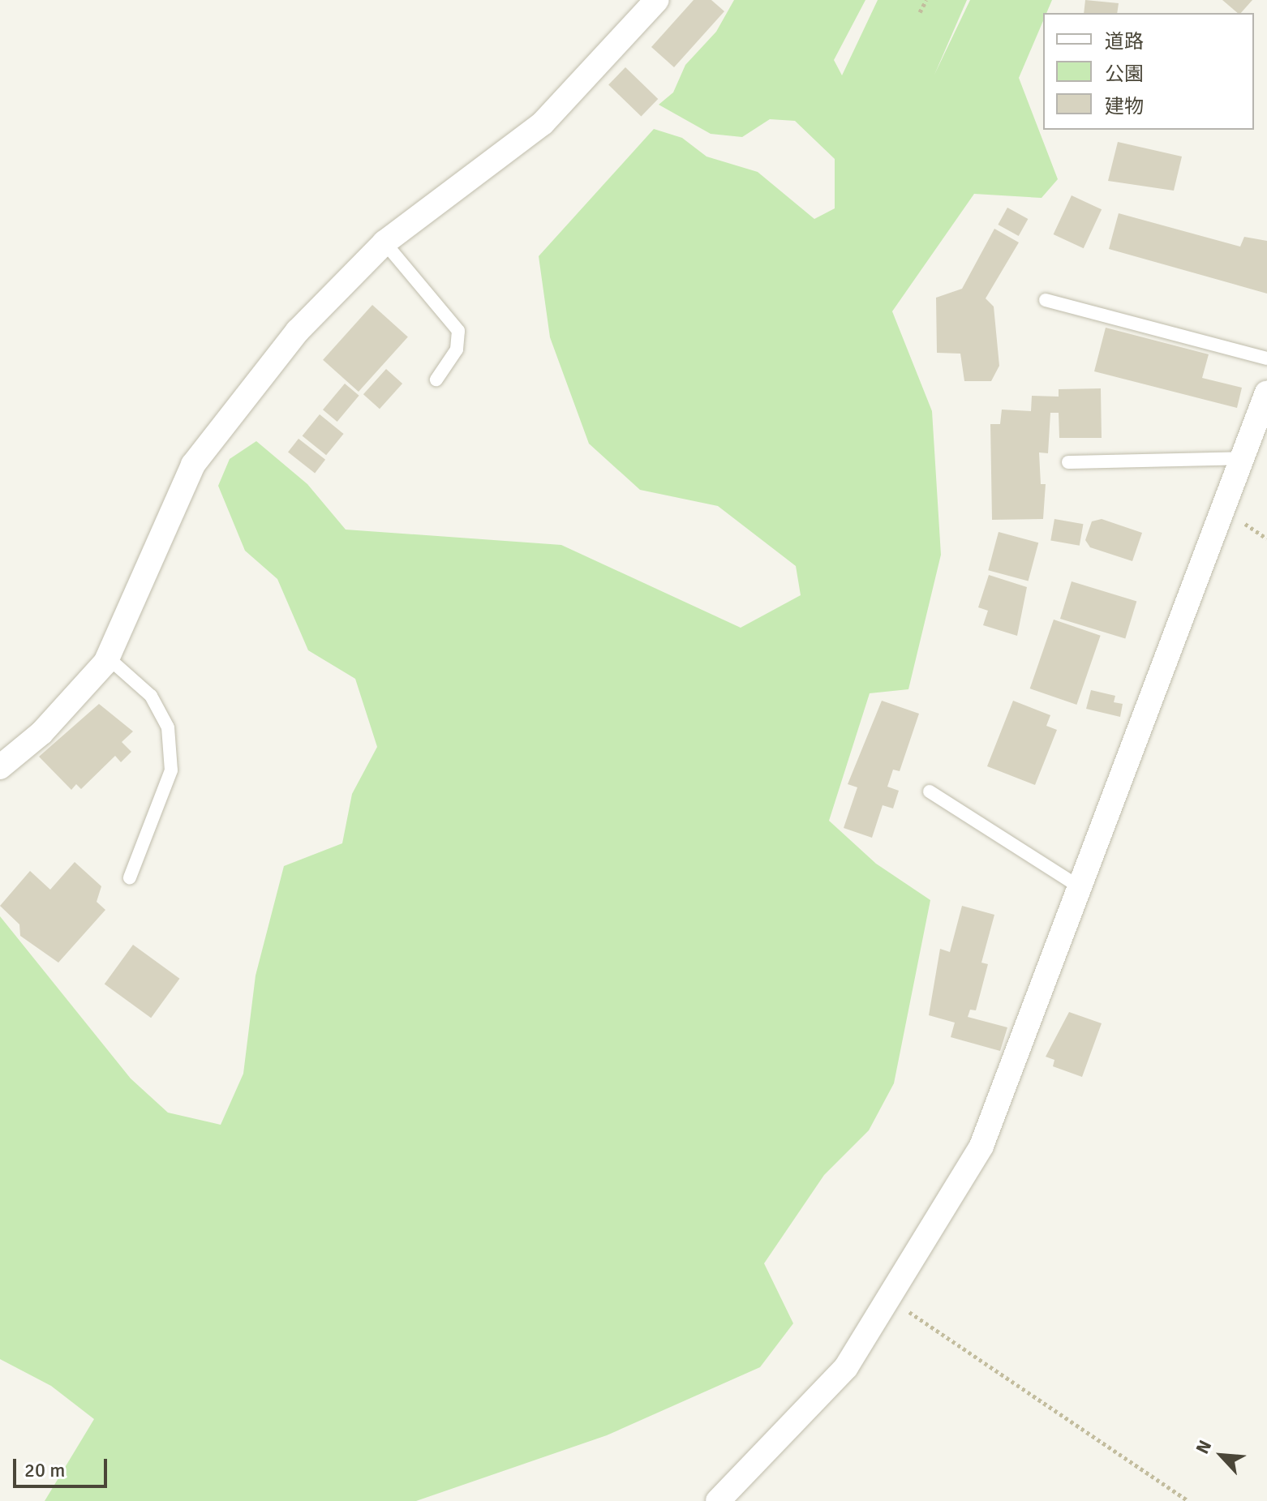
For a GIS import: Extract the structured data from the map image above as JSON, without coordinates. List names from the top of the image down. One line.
{"legend":["道路","公園","建物"],"scale_bar":"20 m","north":"top left"}
